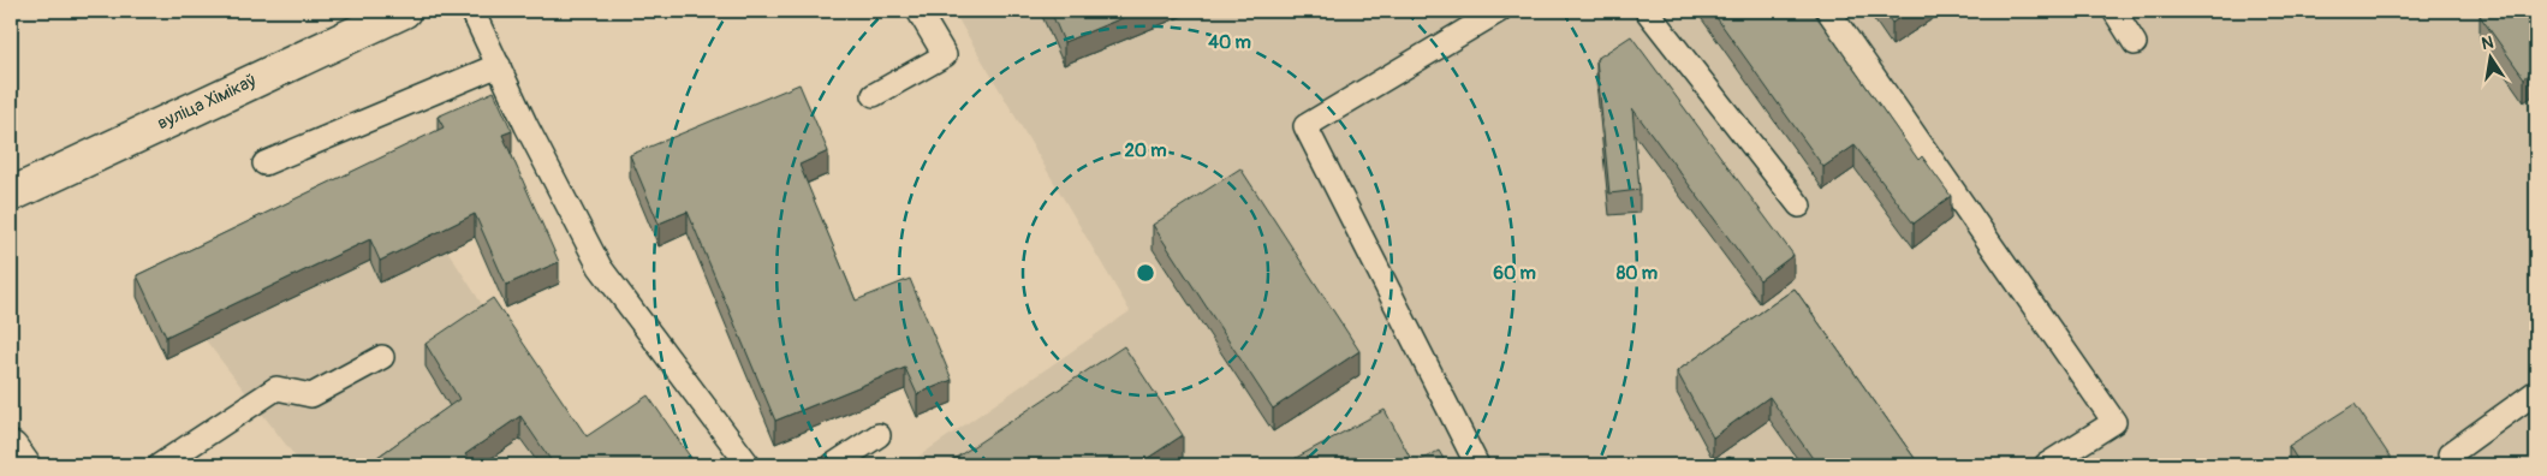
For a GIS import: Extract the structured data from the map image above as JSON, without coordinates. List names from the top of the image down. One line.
{"streets":{"street":["вуліца Хімікаў"]},"north":"top","rings":["40 m","20 m","60 m","80 m"]}
